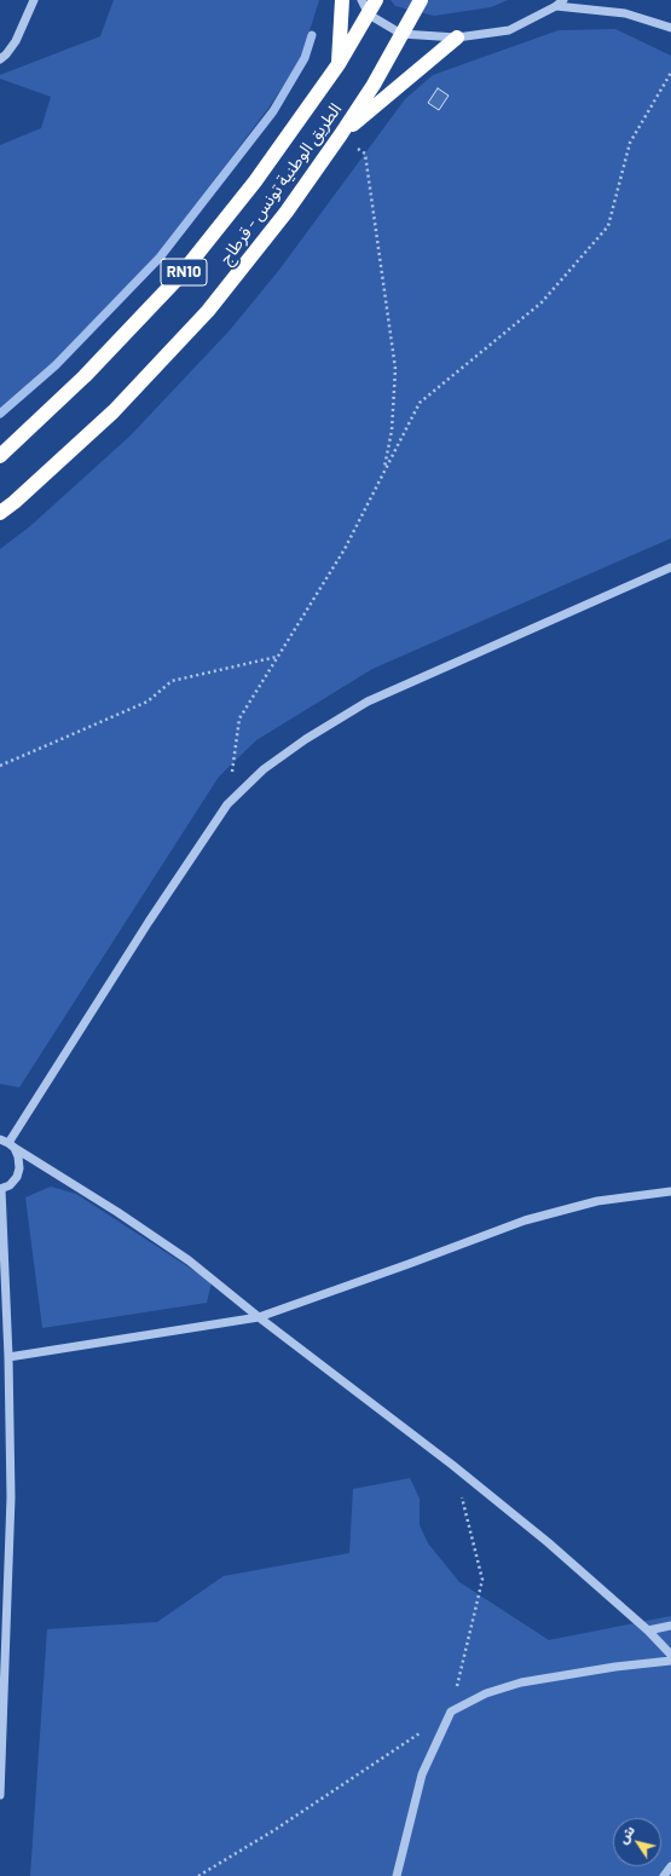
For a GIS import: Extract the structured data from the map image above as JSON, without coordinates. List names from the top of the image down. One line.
{"streets":{"highway":["الطريق الوطنية تونس - قرطاج","RN10"]},"north":"top left"}
